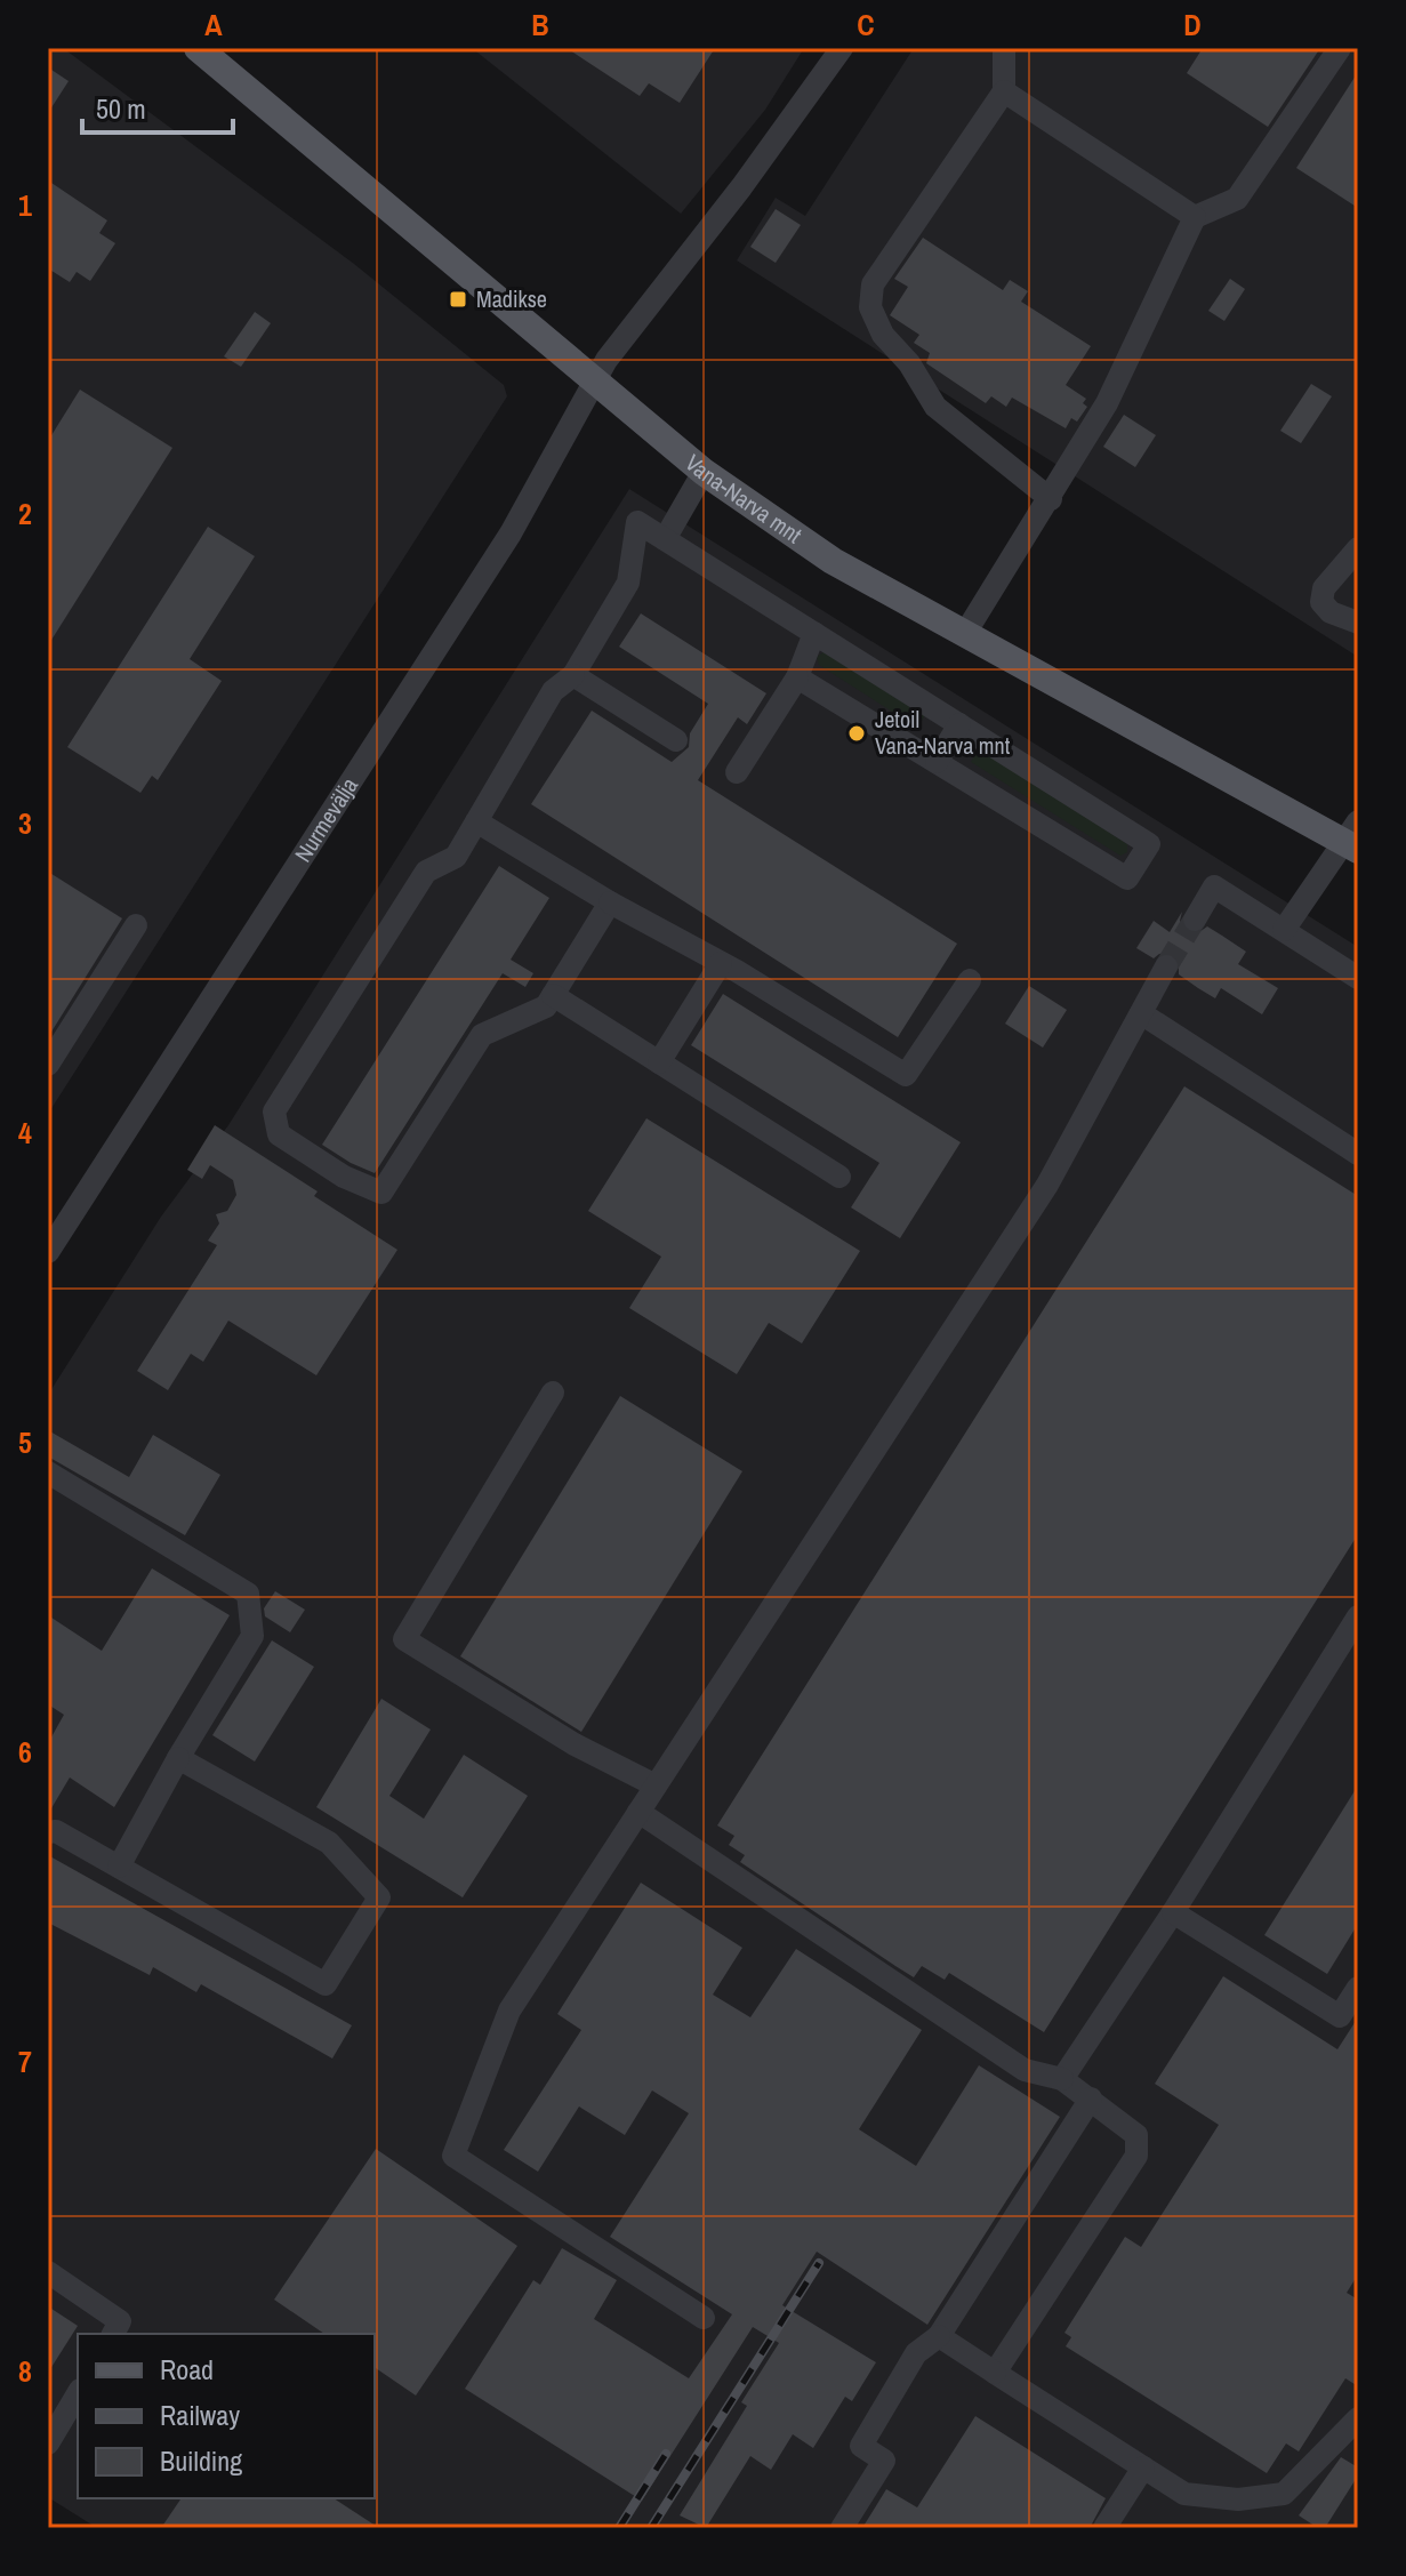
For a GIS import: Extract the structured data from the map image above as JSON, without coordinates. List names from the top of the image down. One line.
{"streets":{"main road":["Vana-Narva mnt"],"street":["Nurmevälja"]},"crossings":[["Vana-Narva mnt","Nurmevälja"]],"places":{"transit":["Madikse"],"other":["Jetoil Vana-Narva mnt"]},"legend":["Road","Railway","Building"],"scale_bar":"50 m","grid":{"columns":["A","B","C","D"],"rows":["1","2","3","4","5","6","7","8"]}}
